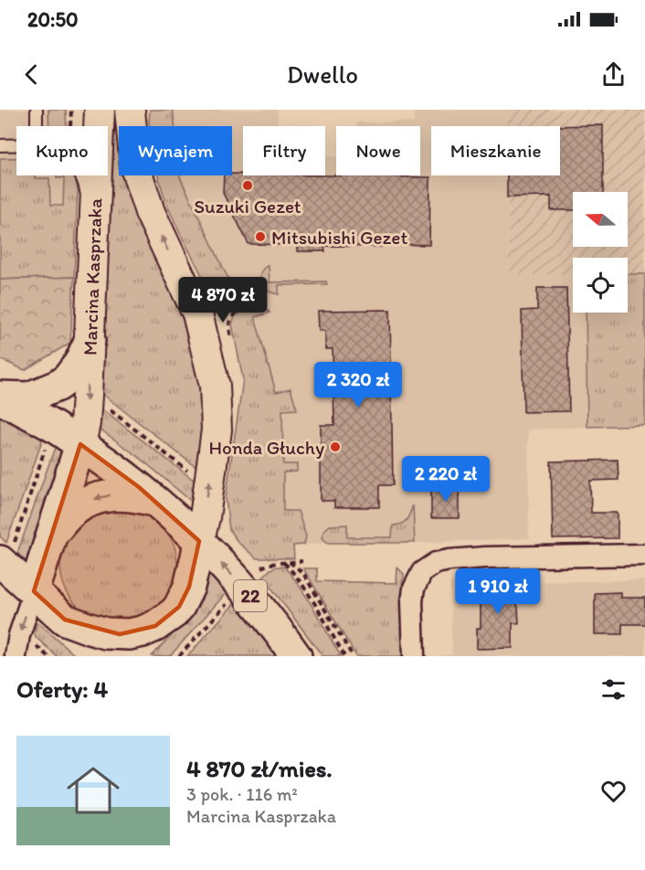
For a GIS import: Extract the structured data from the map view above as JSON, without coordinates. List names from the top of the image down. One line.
{"streets":{"main road":["Marcina Kasprzaka","22"]},"crossings":[["Marcina Kasprzaka","22"]],"places":["Suzuki Gezet","Mitsubishi Gezet","Honda Głuchy"],"north":"left","page":{"status":"20:50","header":"Dwello","chip":["Kupno","Wynajem","Filtry","Nowe","Mieszkanie"],"price":["4 870 zł","2 320 zł","2 220 zł","1 910 zł"],"heading":"Oferty: 4","list":[{"name":"4 870 zł/mies.","note":"3 pok. · 116 m² · Marcina Kasprzaka"}]}}
